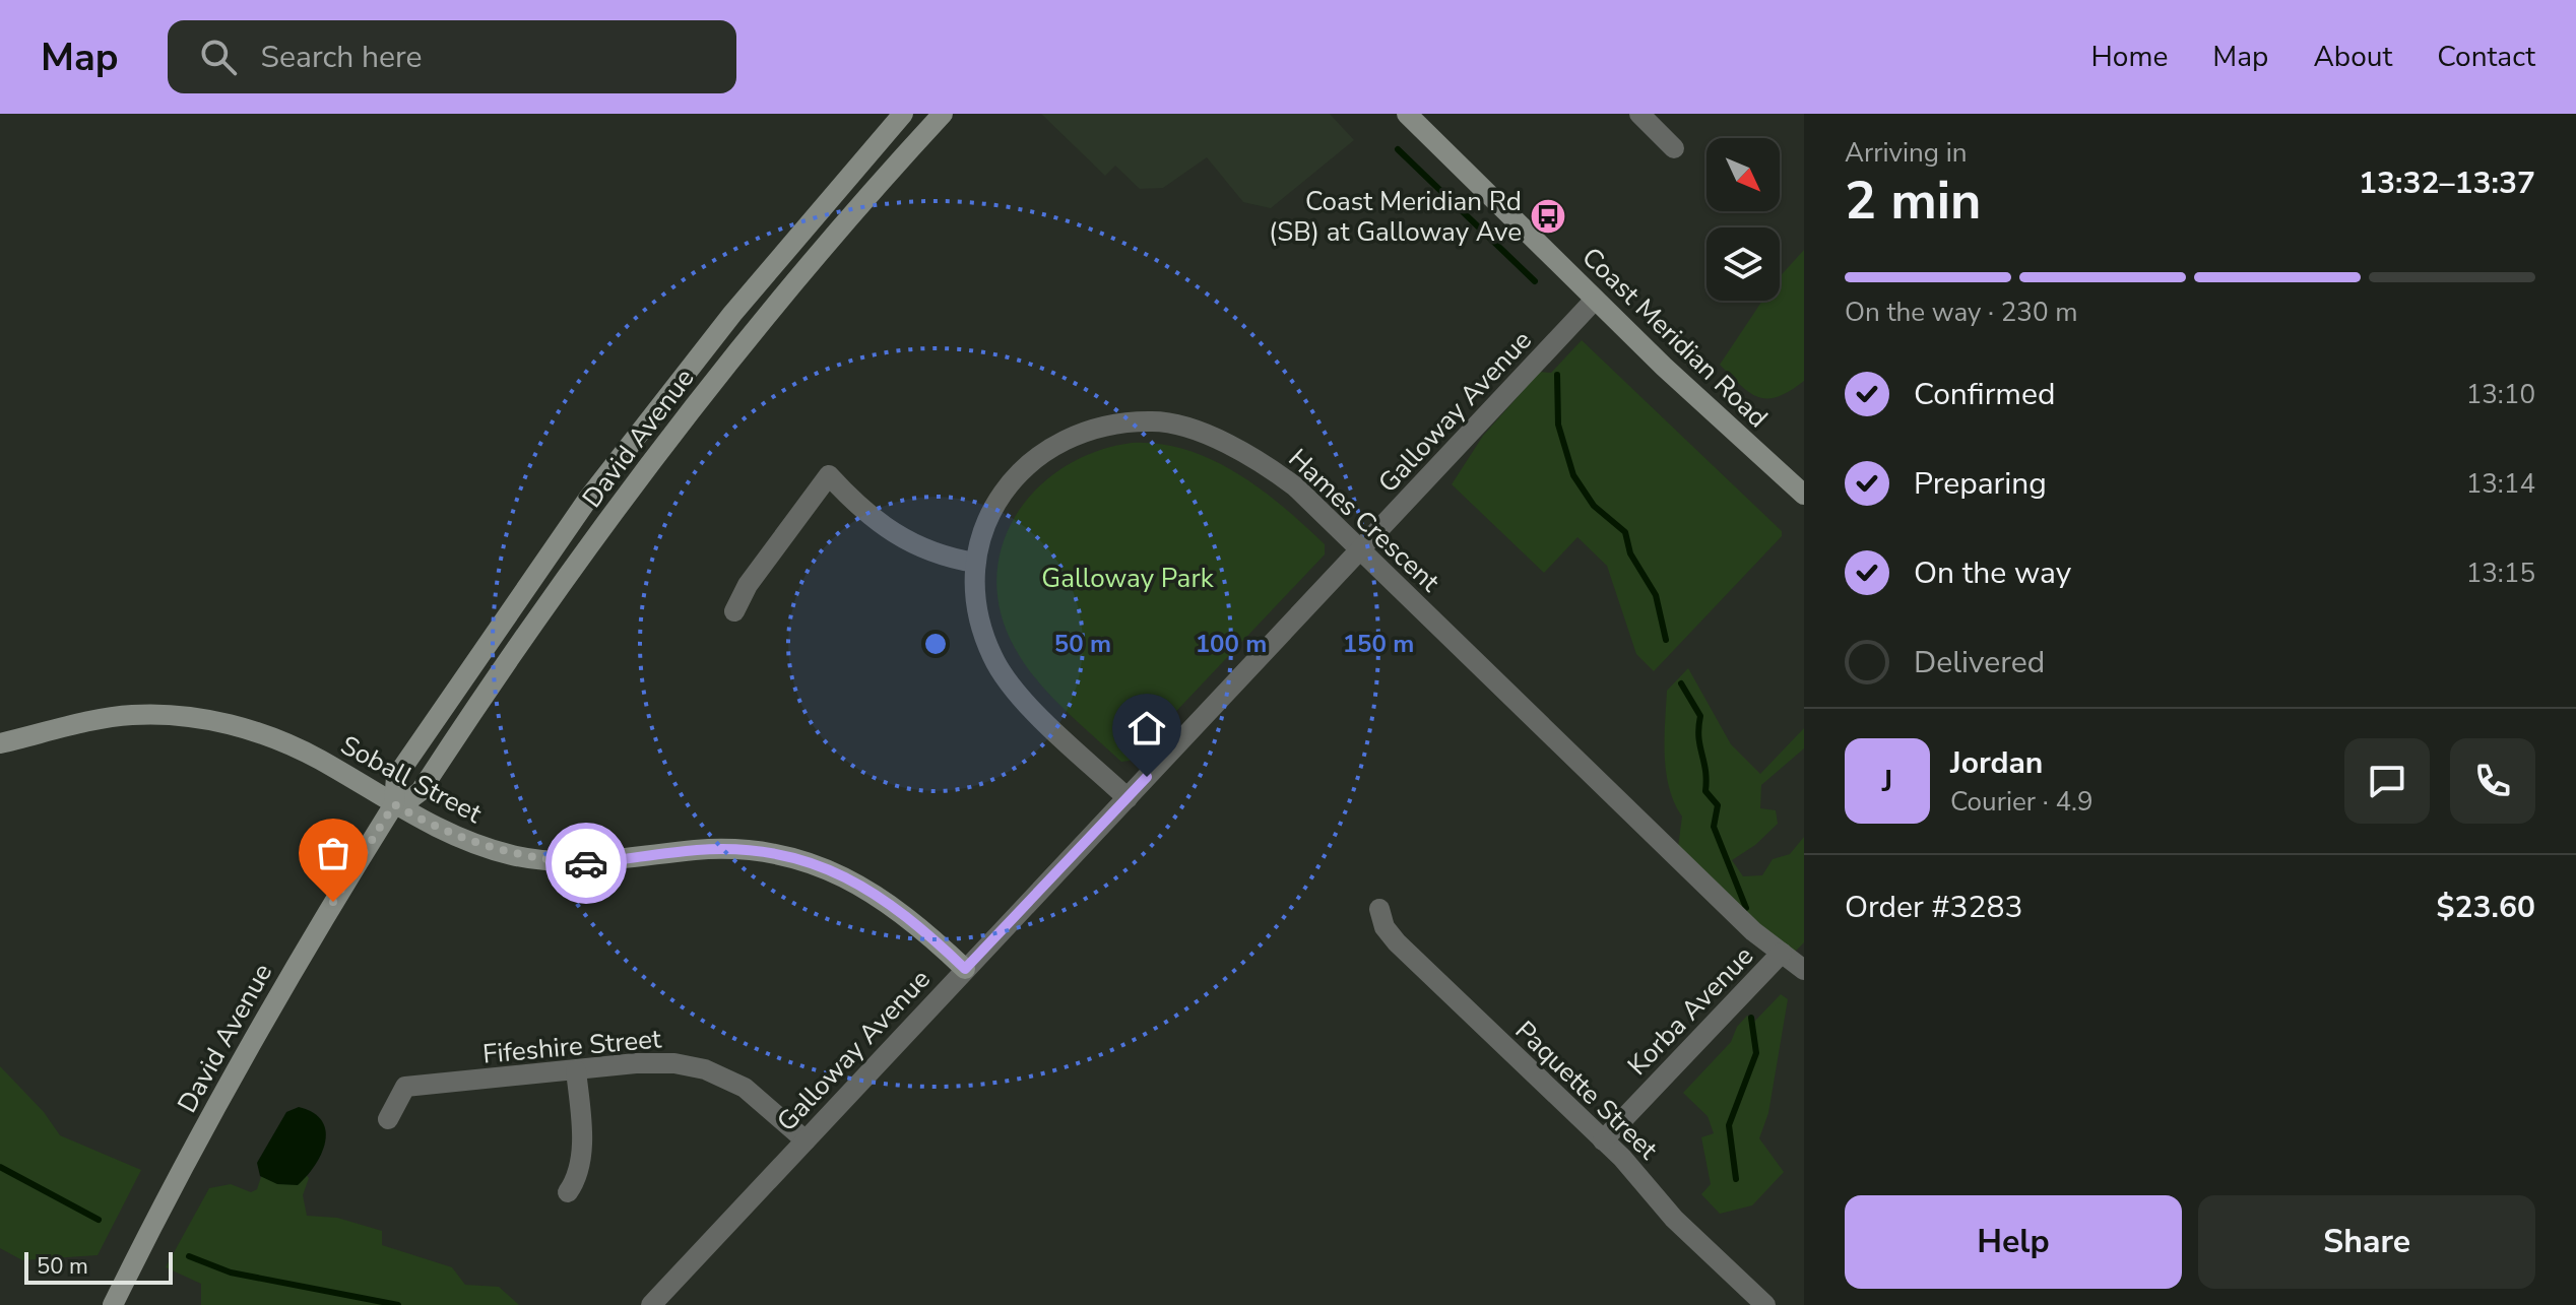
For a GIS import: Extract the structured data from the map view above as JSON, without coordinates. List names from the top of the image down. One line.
{"streets":{"main road":["Coast Meridian Road","David Avenue","Soball Street"],"street":["Galloway Avenue","Hames Crescent","Korba Avenue","Fifeshire Street","Paquette Street"]},"crossings":[["Coast Meridian Road","Galloway Avenue"],["Galloway Avenue","Hames Crescent"],["Galloway Avenue","Soball Street"],["Galloway Avenue","Fifeshire Street"],["David Avenue","Soball Street"],["Hames Crescent","Korba Avenue"],["Korba Avenue","Paquette Street"]],"parks":["Galloway Park"],"places":{"bus stop":["Coast Meridian Rd (SB) at Galloway Ave"]},"scale_bar":"50 m","north":"bottom right","page":{"header":"Map","search":"Search here","nav":["Home","Map","About","Contact"],"heading":["2 min","Arriving in","13:32–13:37"],"panel":["Jordan","Courier · 4.9","Order #3283","$23.60"],"bar":"On the way · 230 m","list":[["Confirmed","13:10"],["Preparing","13:14"],["On the way","13:15"],"Delivered"],"round":"J","buttons":["Help","Share"],"scale":"50 m"},"rings":["50 m","100 m","150 m"]}
